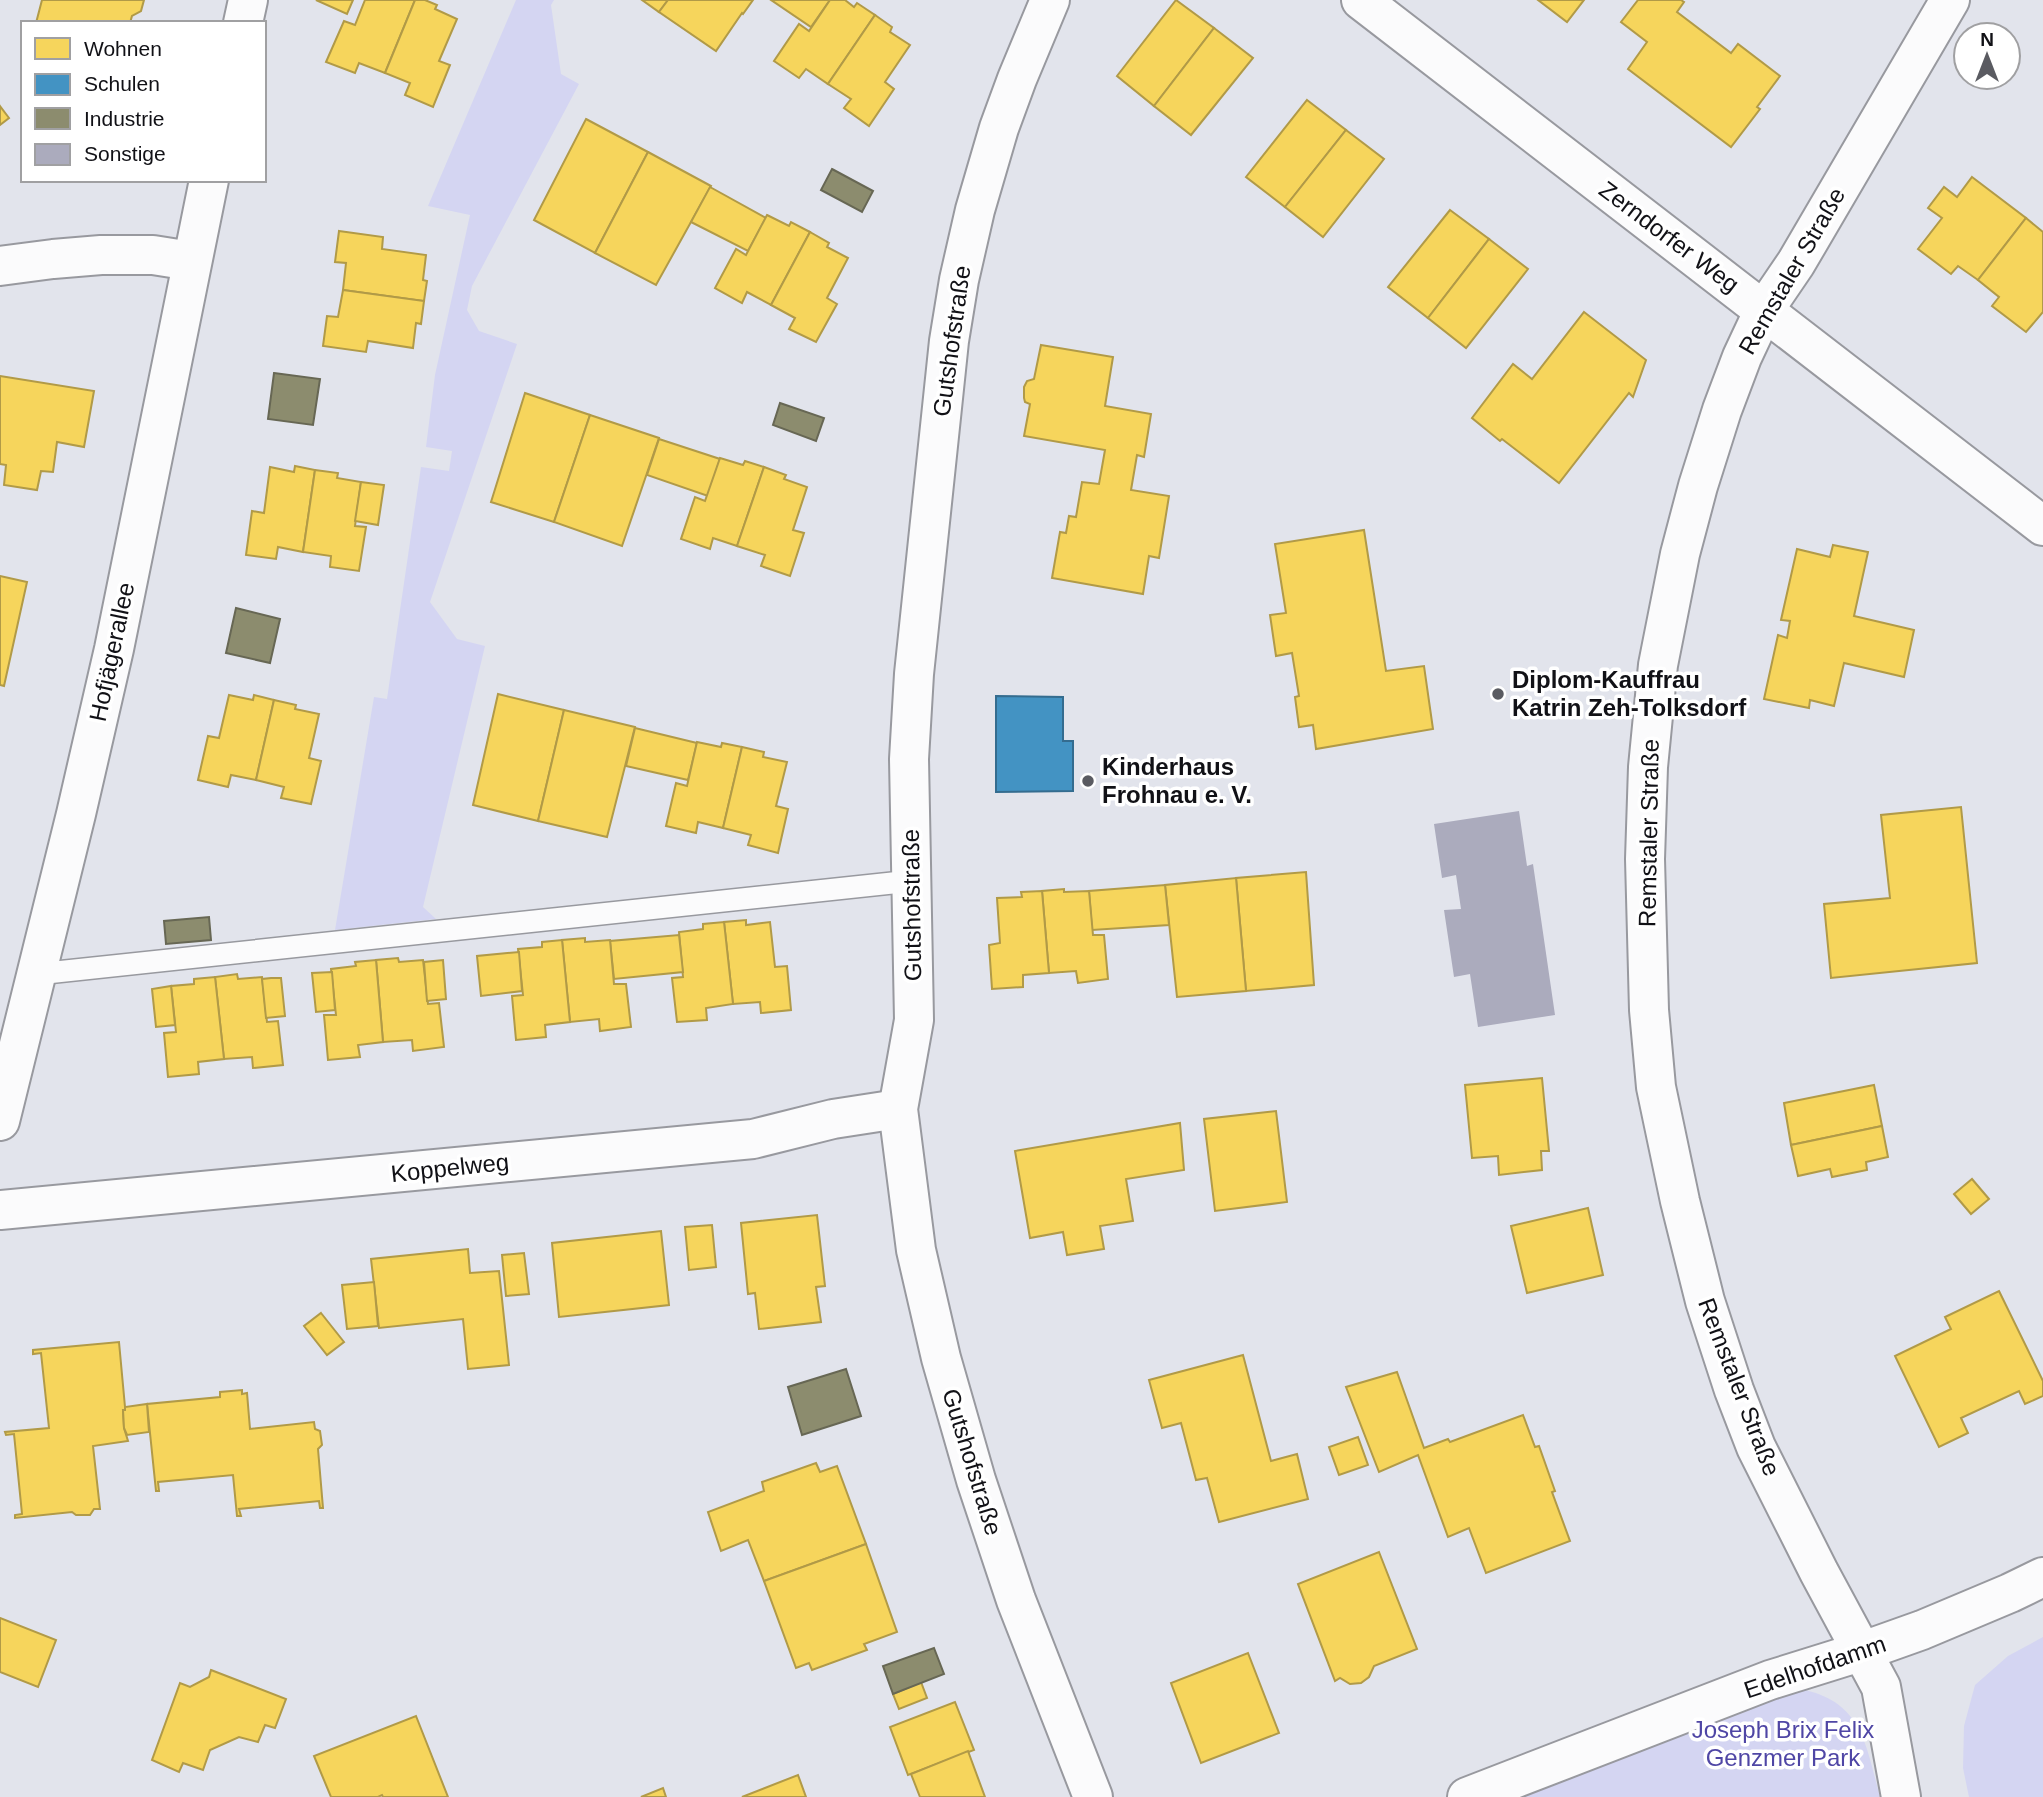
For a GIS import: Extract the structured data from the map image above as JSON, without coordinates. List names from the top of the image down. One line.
{"streets":{"street":["Zerndorfer Weg","Remstaler Straße","Gutshofstraße","Hofjägerallee","Koppelweg","Edelhofdamm"]},"crossings":[["Zerndorfer Weg","Remstaler Straße"],["Remstaler Straße","Edelhofdamm"],["Gutshofstraße","Koppelweg"]],"parks":["Joseph Brix Felix Genzmer Park"],"places":["Diplom-Kauffrau Katrin Zeh-Tolksdorf","Kinderhaus Frohnau e. V."],"legend":["Wohnen","Schulen","Industrie","Sonstige"],"north":"top"}
